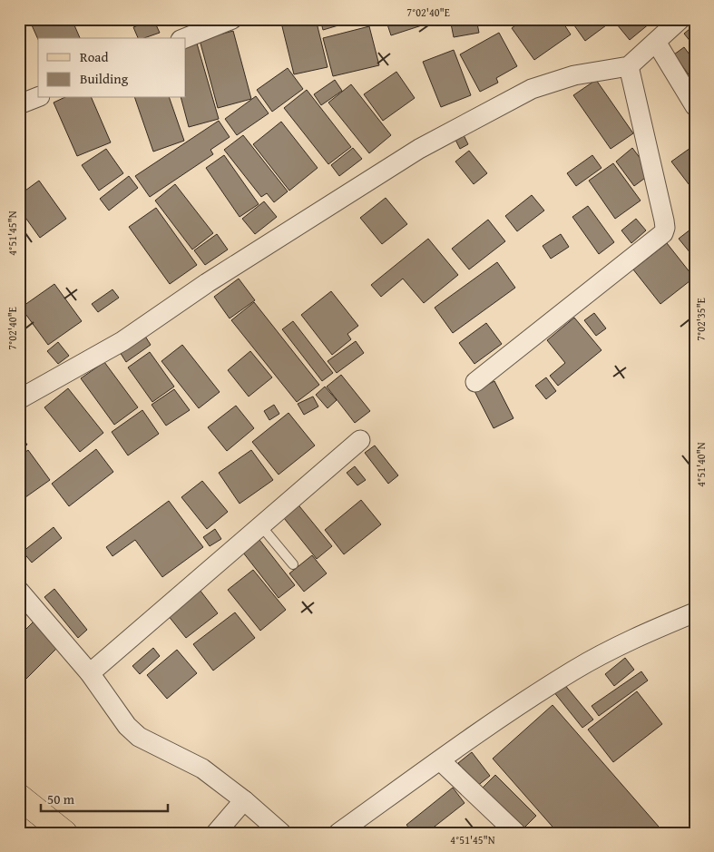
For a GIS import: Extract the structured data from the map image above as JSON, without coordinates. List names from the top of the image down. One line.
{"legend":["Road","Building"],"scale_bar":"50 m","coordinates":["7°02'40\"E","4°51'45\"N","7°02'35\"E","4°51'40\"N"]}
